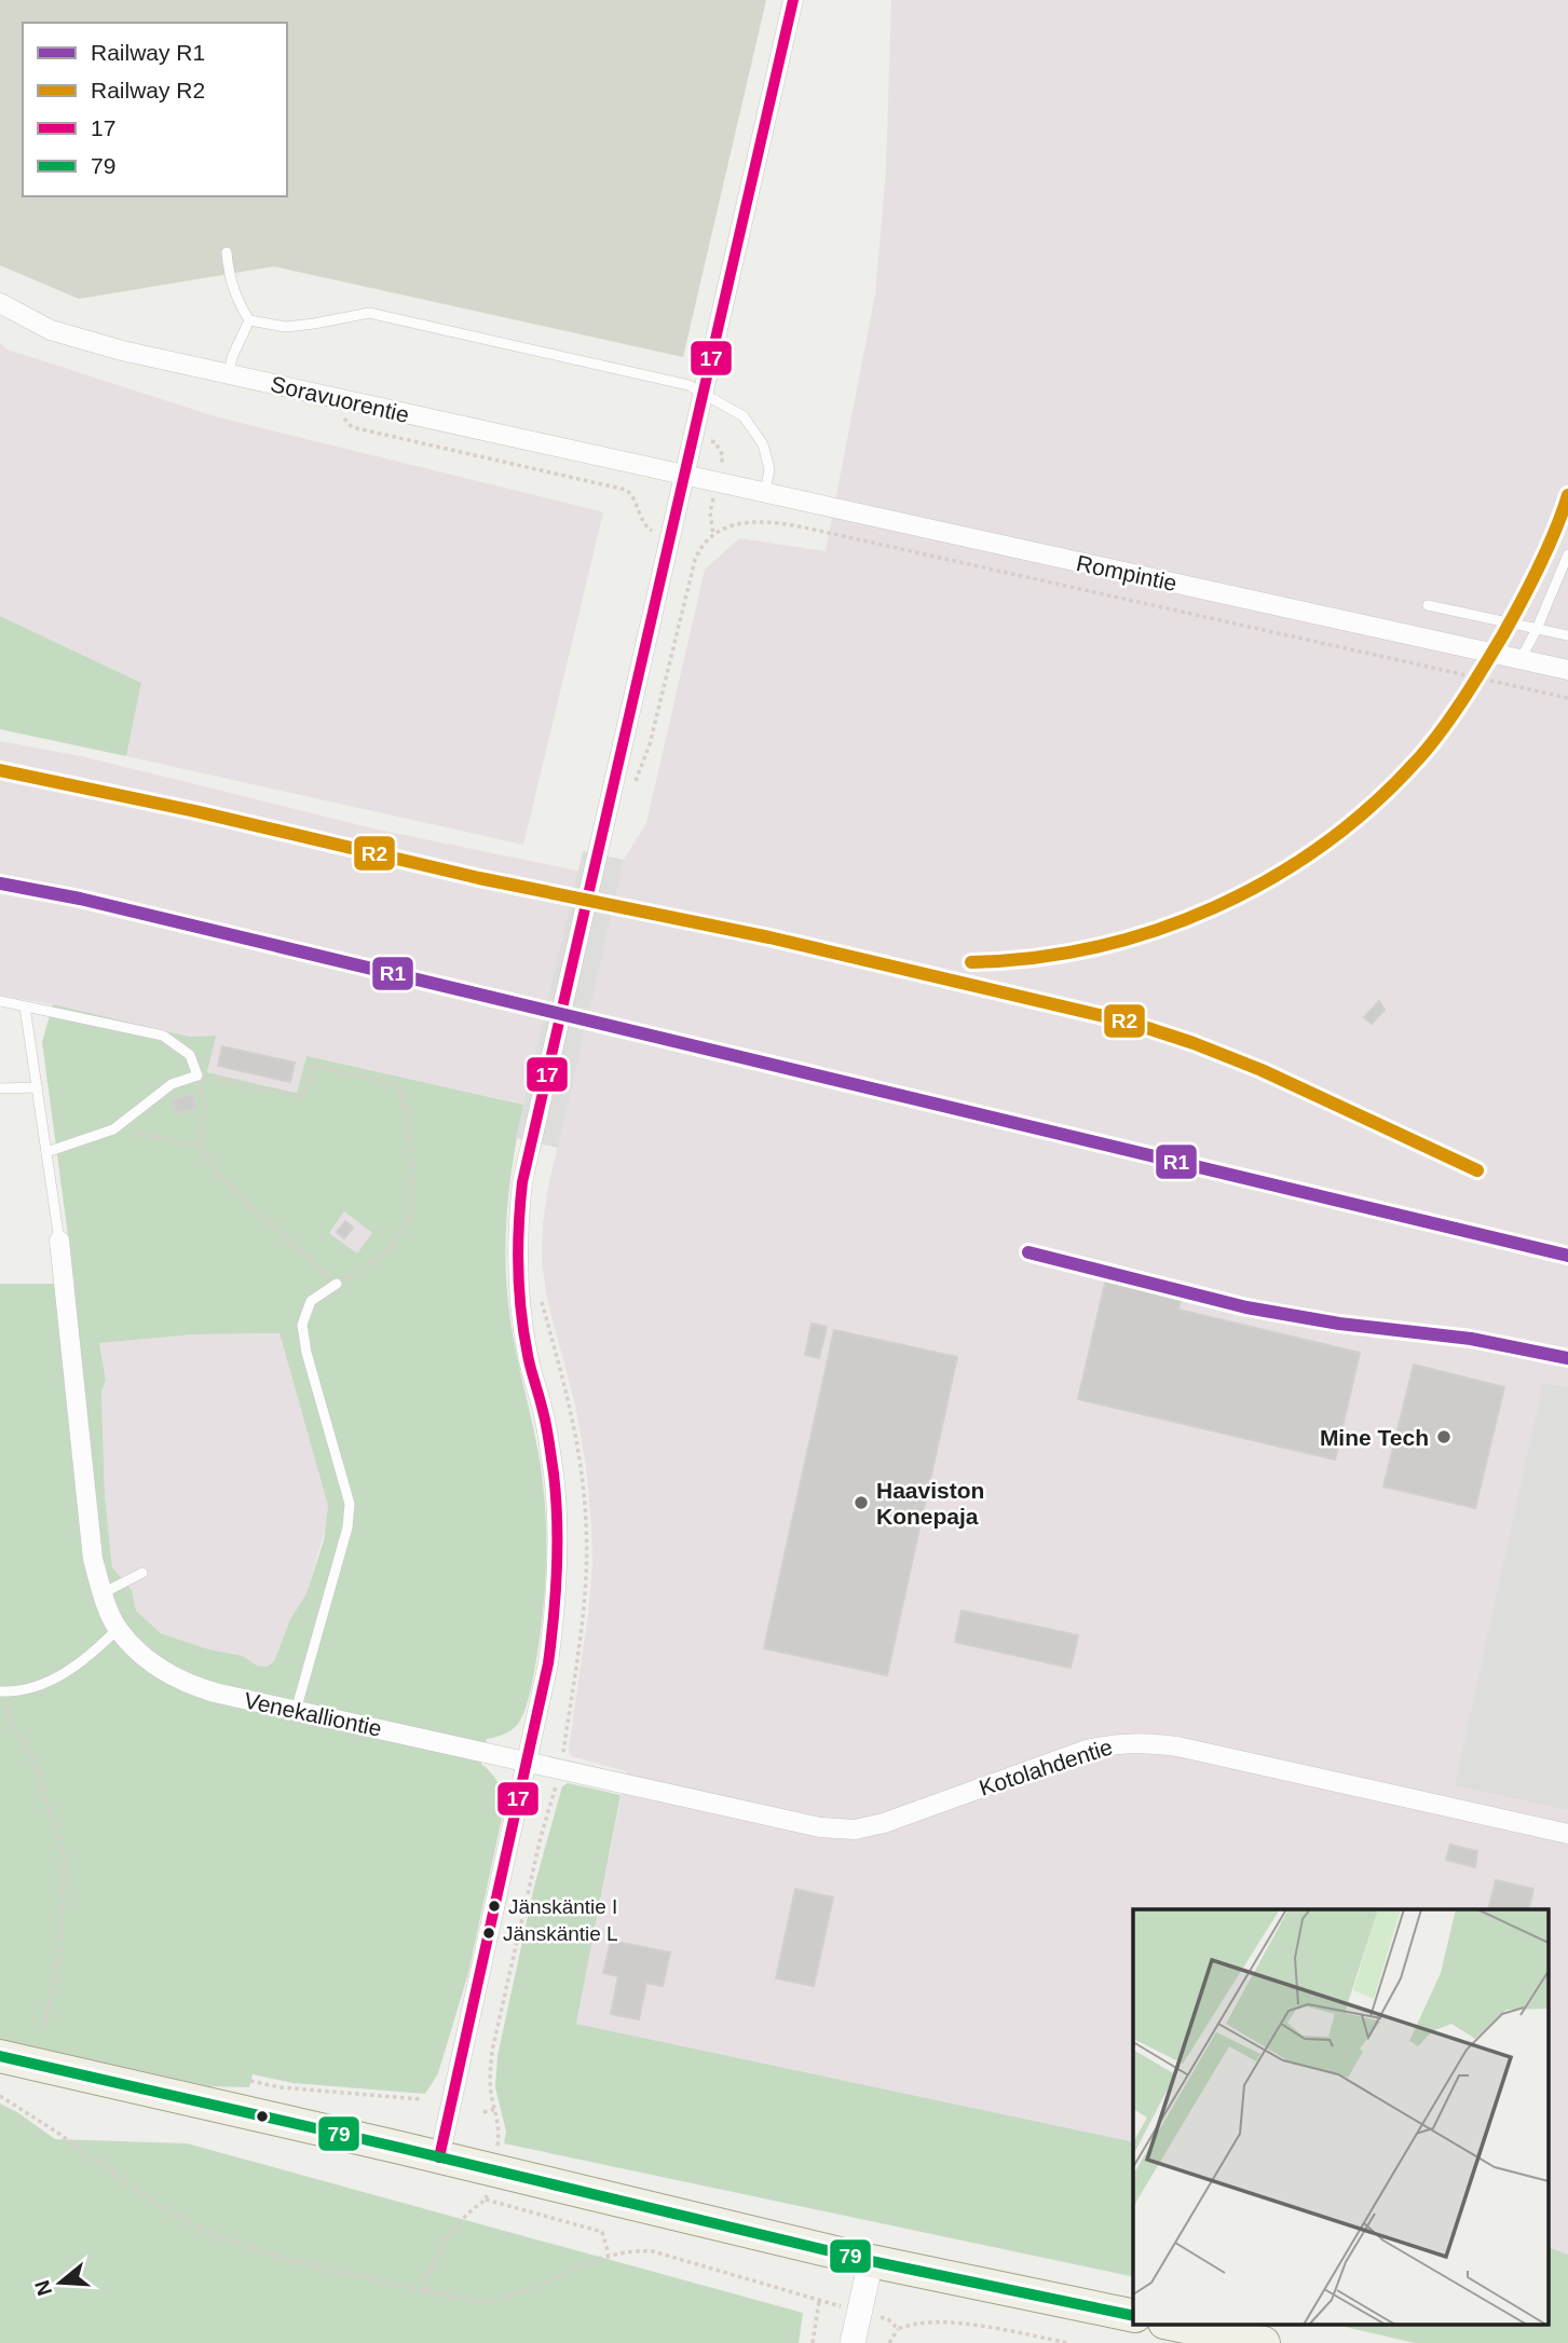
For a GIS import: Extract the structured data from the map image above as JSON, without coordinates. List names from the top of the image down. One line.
{"streets":{"street":["Soravuorentie","Rompintie","Venekalliontie","Kotolahdentie"]},"crossings":[["Soravuorentie","Rompintie"],["Venekalliontie","Kotolahdentie"]],"places":["Mine Tech","Haaviston Konepaja","Jänskäntie I","Jänskäntie L"],"lines":["transit line 17","rail line R2","rail line R1","transit line 79"],"legend":["Railway R1","Railway R2","17","79"],"north":"left"}
